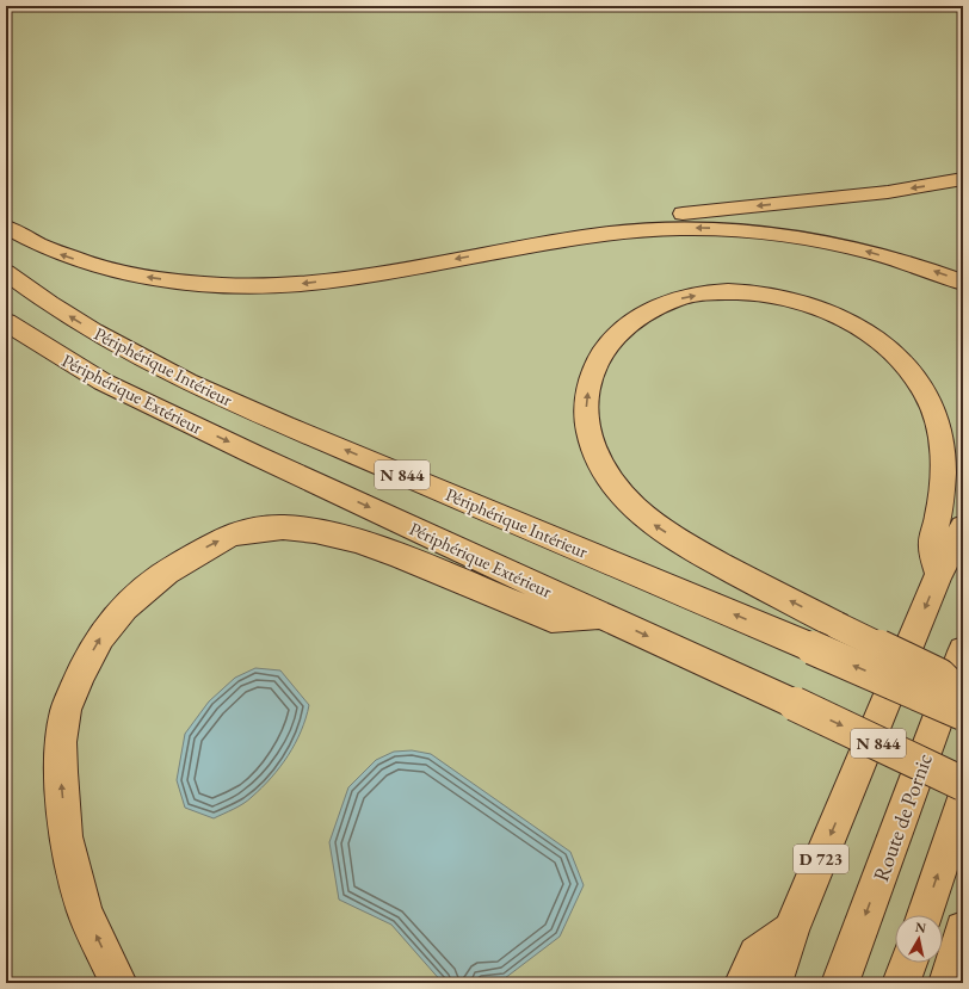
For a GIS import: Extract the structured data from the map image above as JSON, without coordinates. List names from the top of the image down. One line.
{"streets":{"highway":["Périphérique Intérieur","Périphérique Extérieur","N 844","Route de Pornic","D 723"]},"one_way":["Périphérique Extérieur"],"north":"top"}
